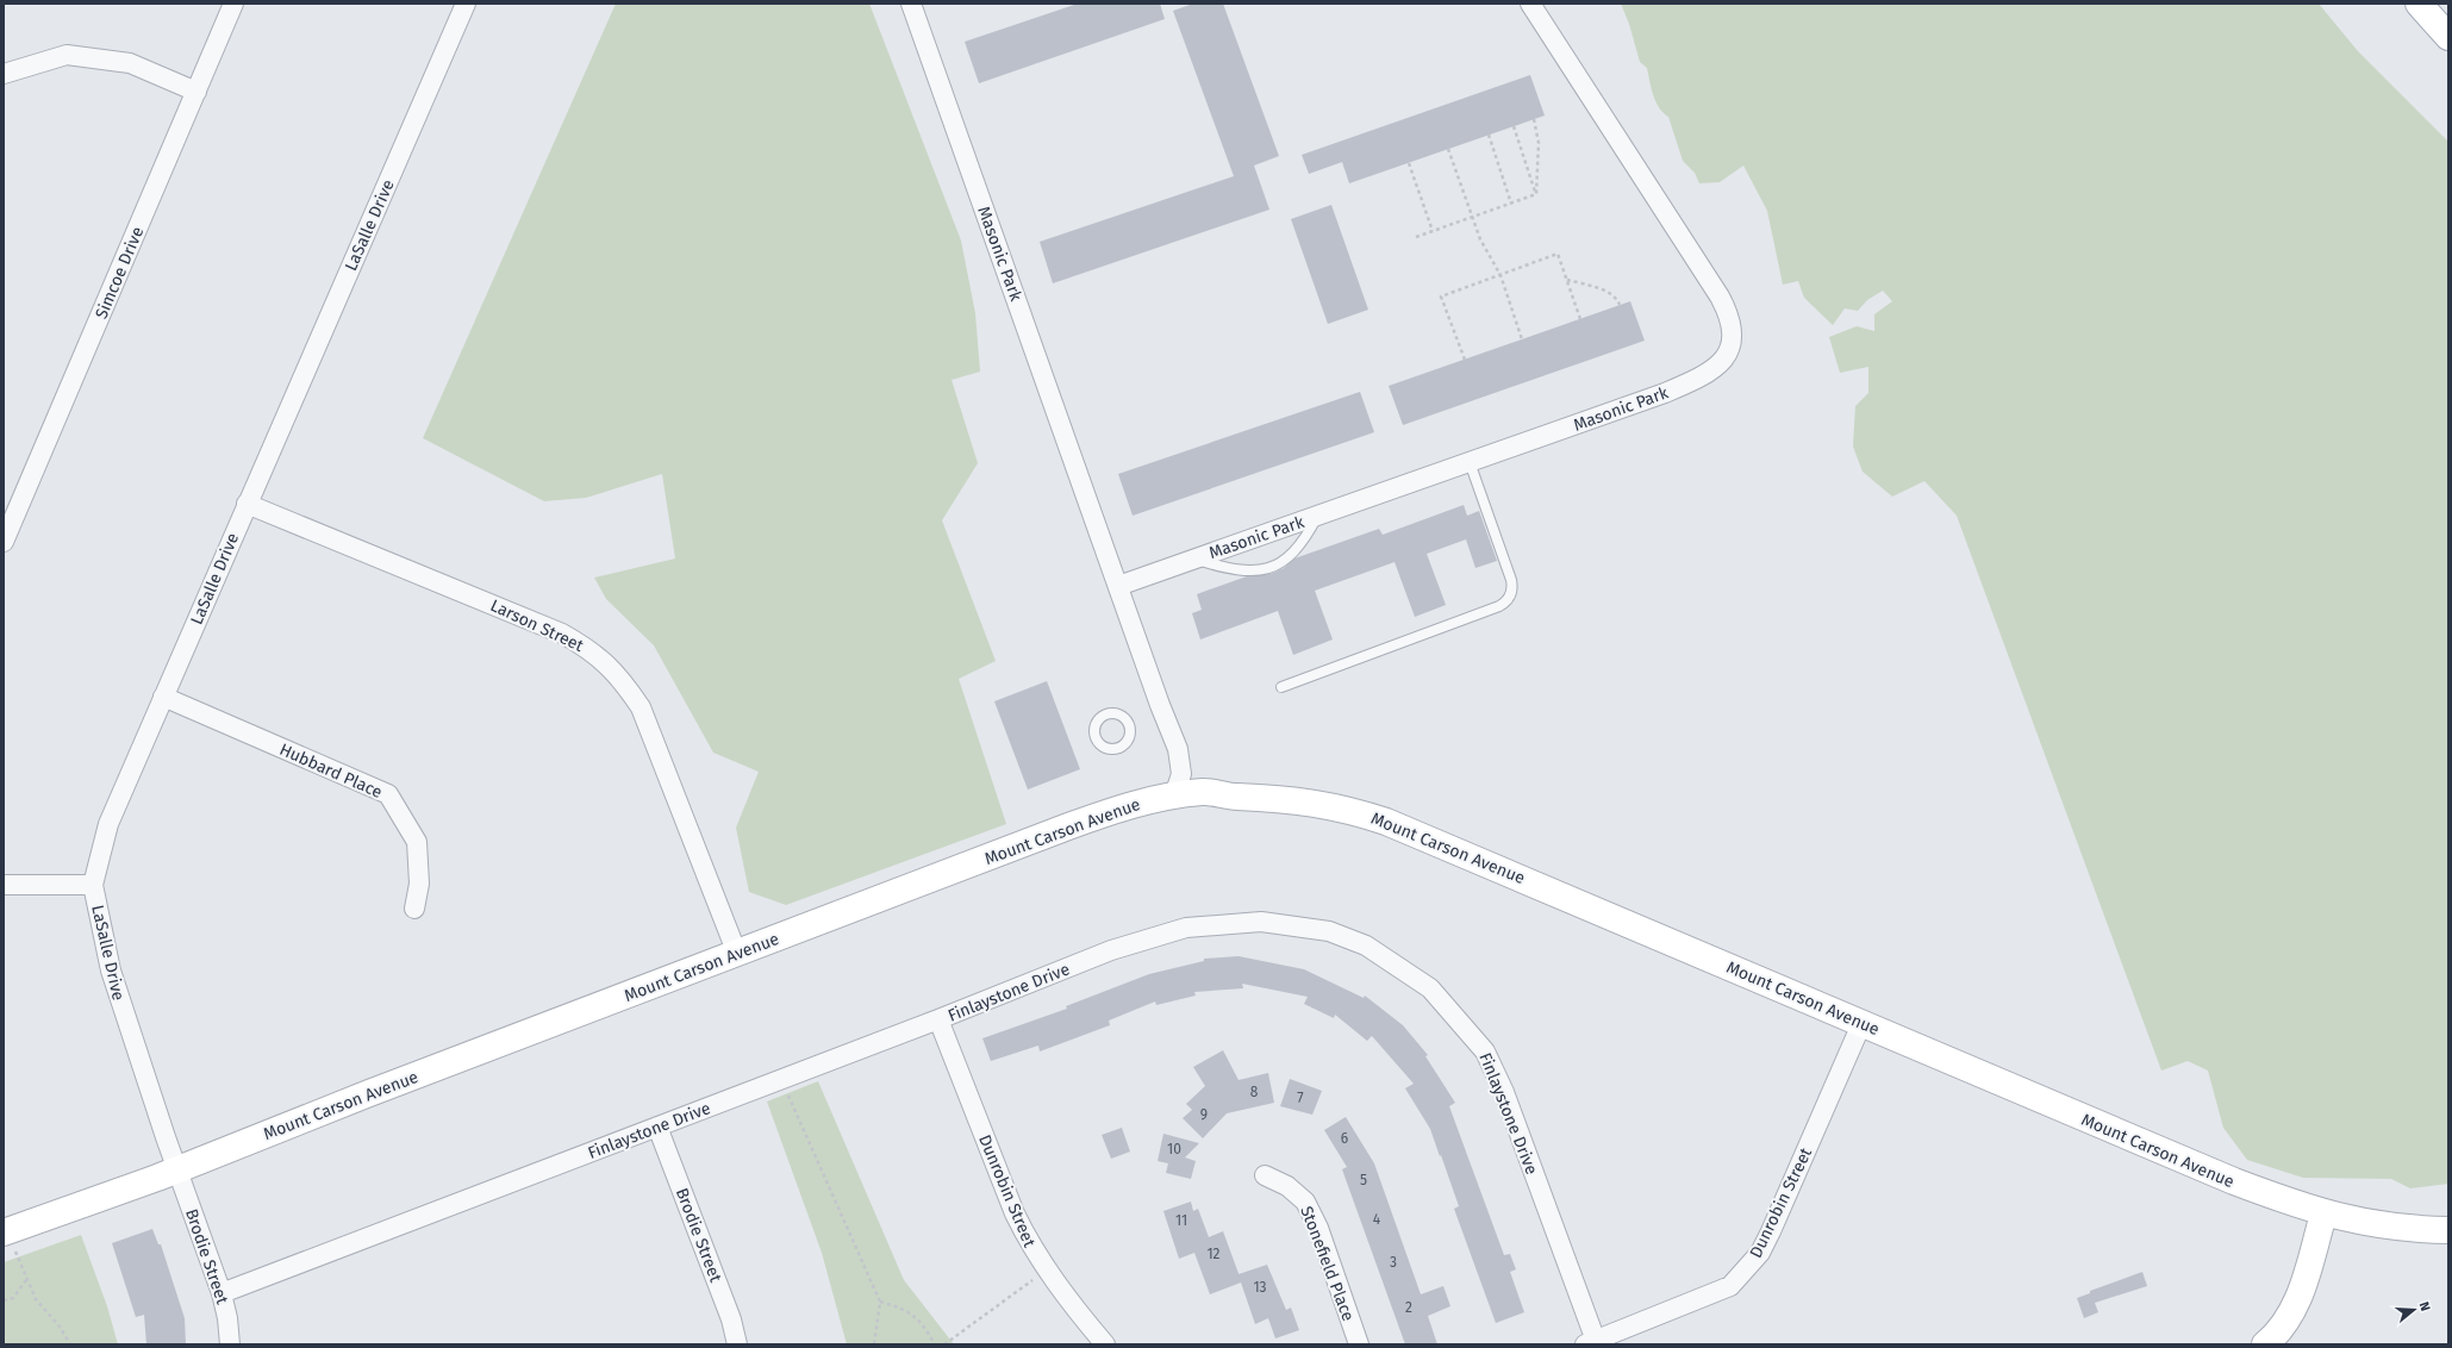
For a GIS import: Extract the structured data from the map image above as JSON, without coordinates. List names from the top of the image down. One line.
{"streets":{"main road":["Mount Carson Avenue"],"street":["LaSalle Drive","Masonic Park","Simcoe Drive","Larson Street","Hubbard Place","Finlaystone Drive","Dunrobin Street","Brodie Street","Stonefield Place"]},"crossings":[["LaSalle Drive","Larson Street"],["LaSalle Drive","Hubbard Place"],["LaSalle Drive","Mount Carson Avenue"],["LaSalle Drive","Brodie Street"],["Masonic Park","Mount Carson Avenue"],["Larson Street","Mount Carson Avenue"],["Mount Carson Avenue","Dunrobin Street"],["Mount Carson Avenue","Brodie Street"],["Finlaystone Drive","Dunrobin Street"],["Finlaystone Drive","Brodie Street"]],"house_numbers":["8","7","9","6","10","5","4","11","12","3","13","2"],"north":"right"}
